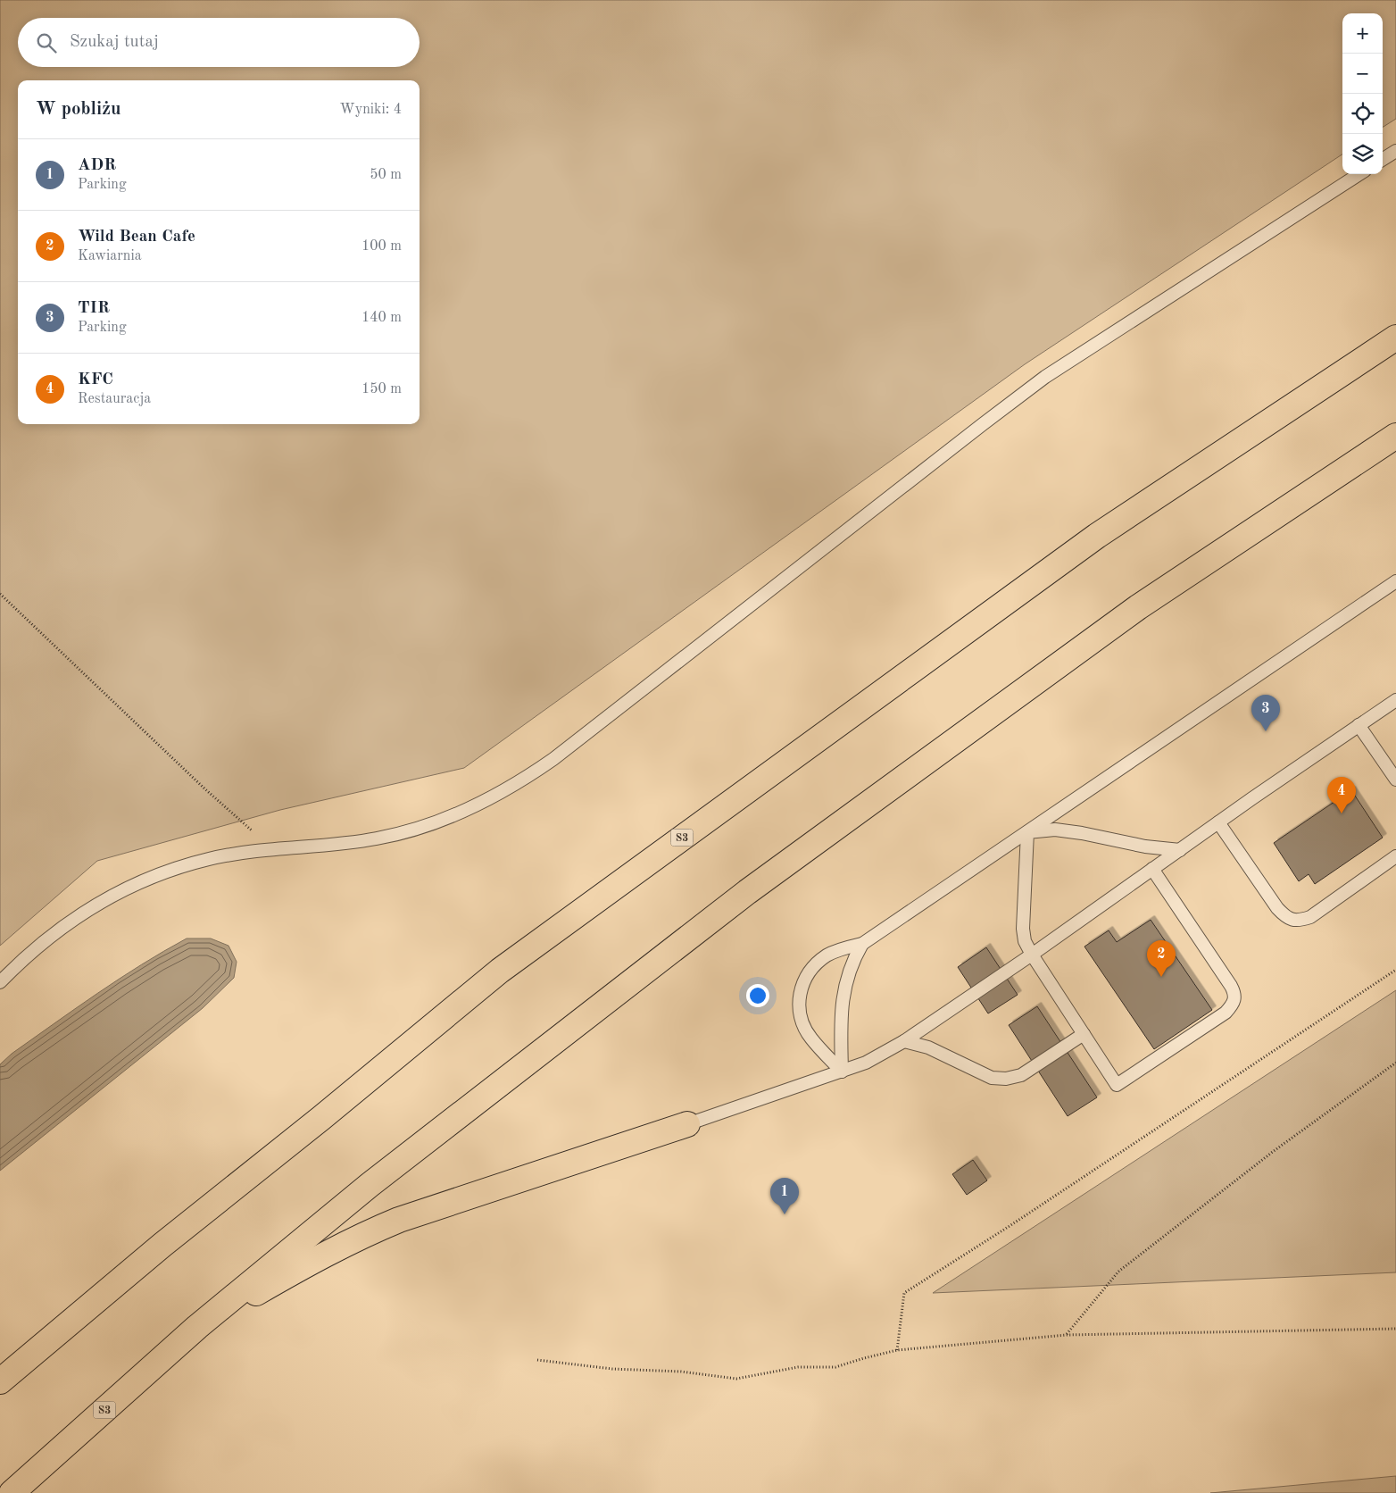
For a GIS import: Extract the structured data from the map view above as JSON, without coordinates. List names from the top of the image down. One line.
{"streets":{"highway":["S3"]},"page":{"map_buttons":["+","−"],"search":"Szukaj tutaj","heading":["W pobliżu","Wyniki: 4"],"list":[{"mark":"1","name":"ADR","note":"Parking","value":"50 m"},{"mark":"2","name":"Wild Bean Cafe","note":"Kawiarnia","value":"100 m"},{"mark":"3","name":"TIR","note":"Parking","value":"140 m"},{"mark":"4","name":"KFC","note":"Restauracja","value":"150 m"}],"pins":["3","4","2","1"]}}
